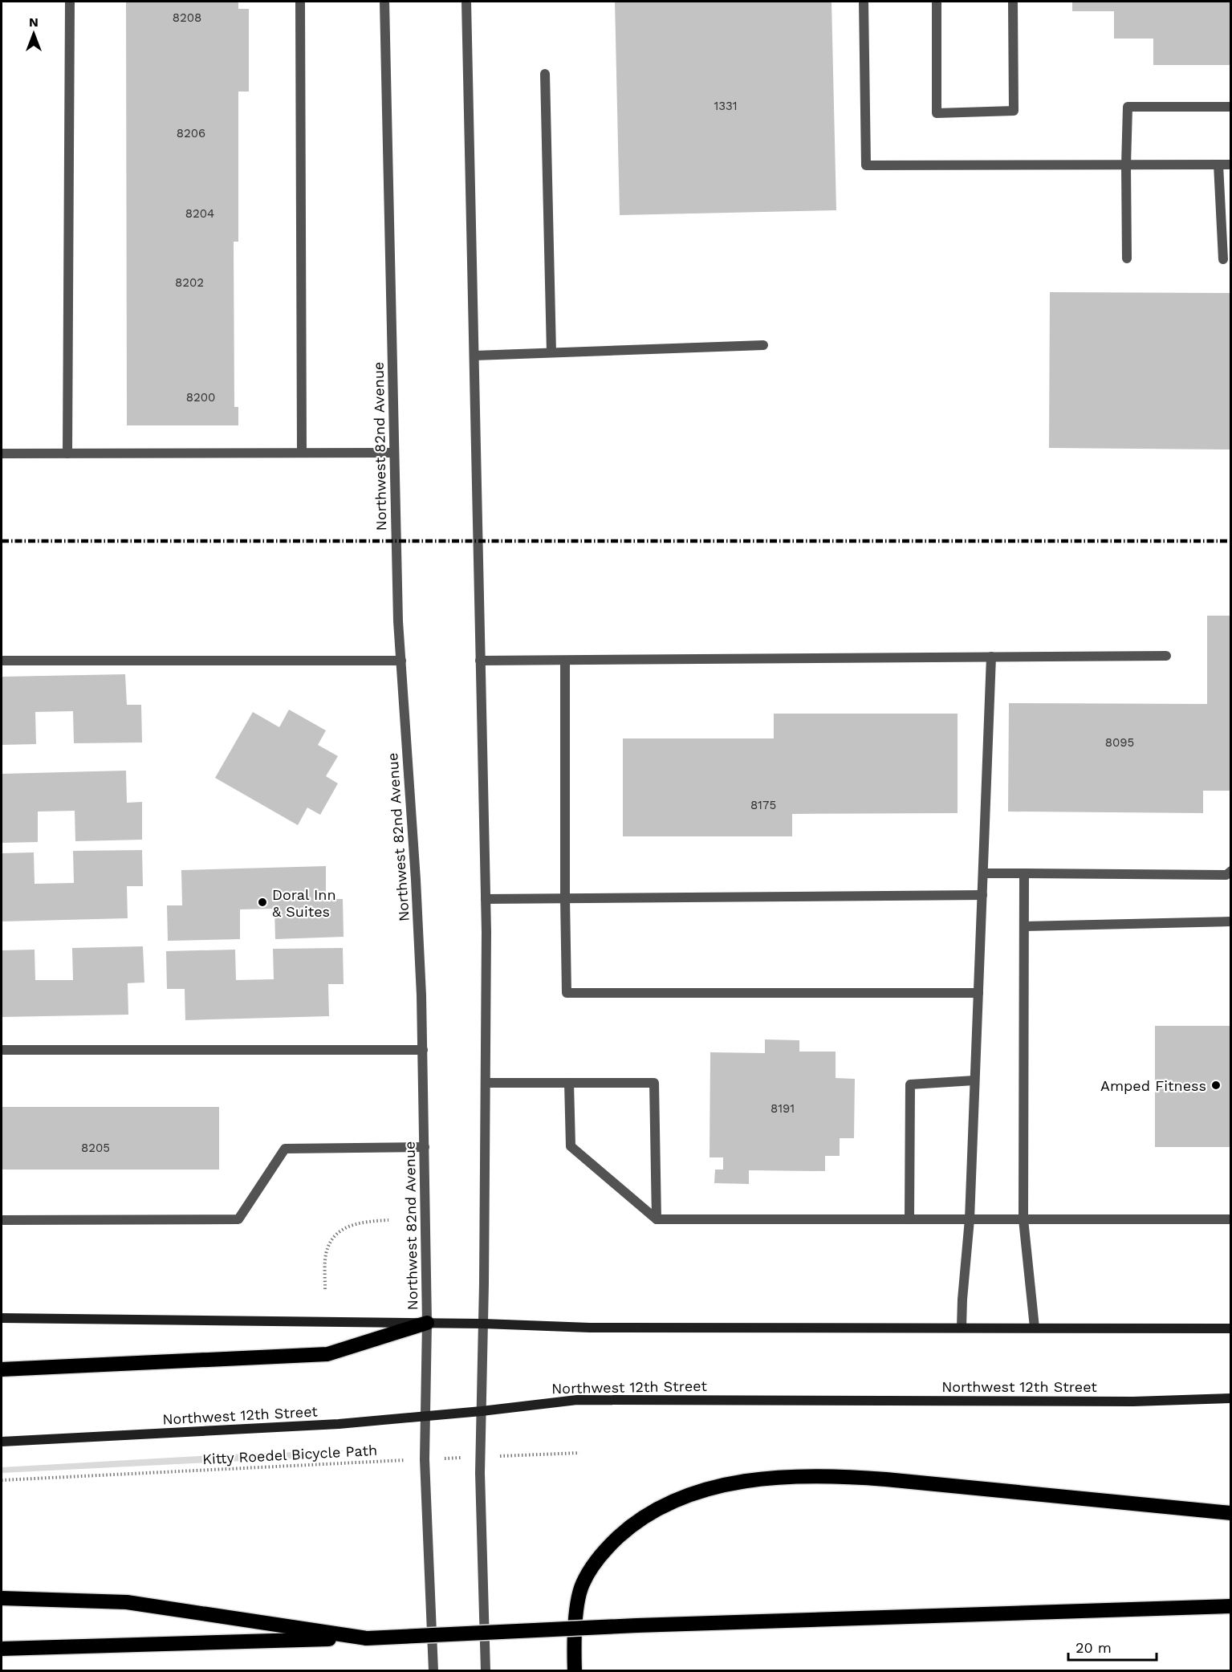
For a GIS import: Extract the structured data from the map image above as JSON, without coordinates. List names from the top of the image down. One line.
{"streets":{"main road":["Northwest 12th Street"],"street":["Northwest 82nd Avenue"],"path":["Kitty Roedel Bicycle Path"]},"crossings":[["Northwest 82nd Avenue","Northwest 12th Street"],["Northwest 82nd Avenue","Kitty Roedel Bicycle Path"]],"places":["Doral Inn & Suites","Amped Fitness"],"house_numbers":["8208","1331","8206","8204","8202","8200","8095","8175","8191","8205"],"scale_bar":"20 m","north":"top"}
